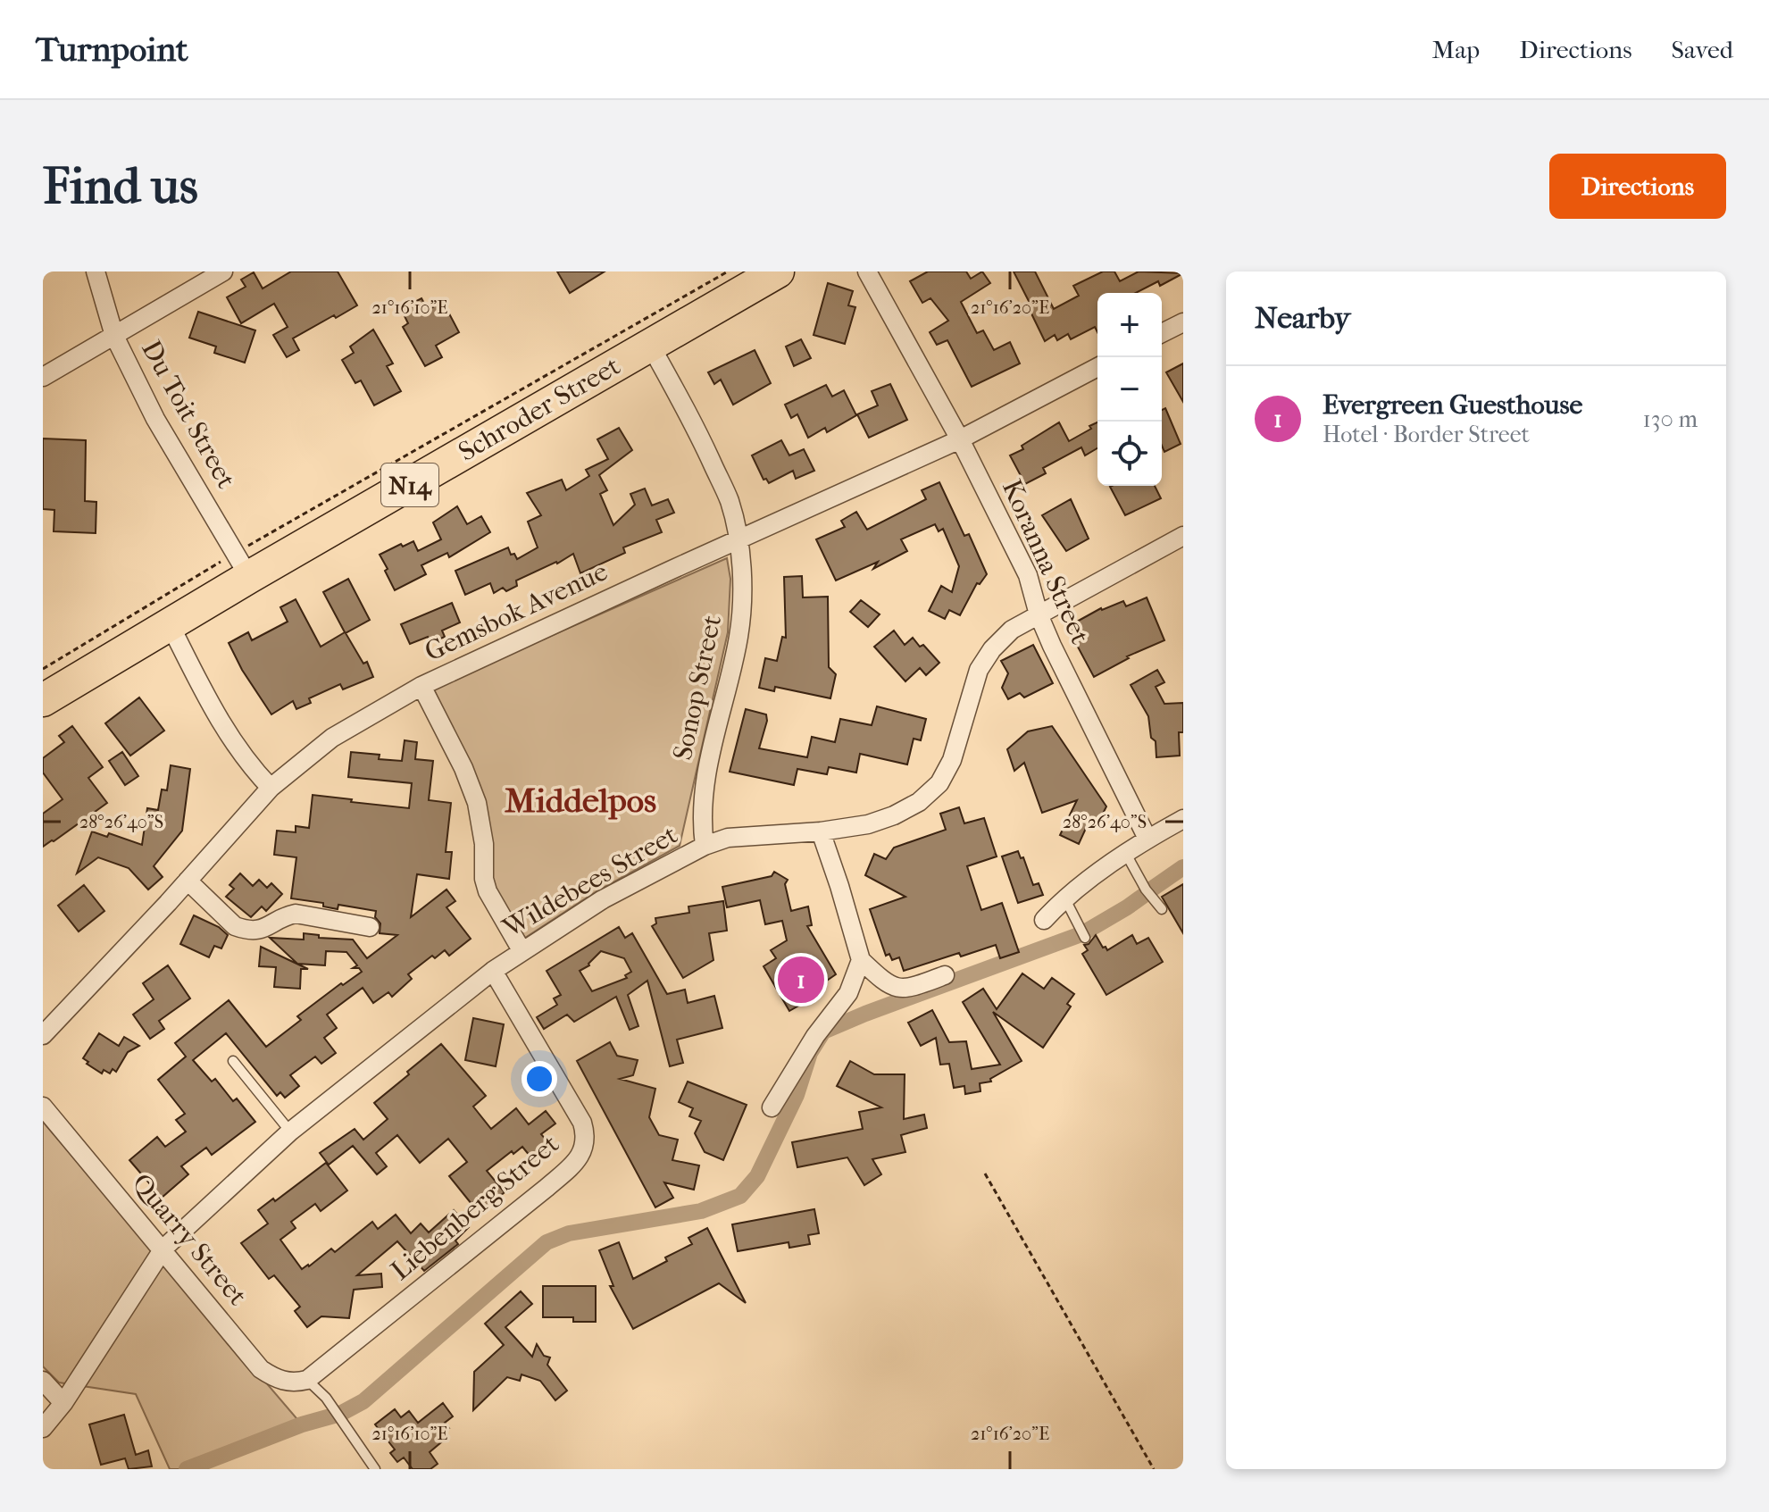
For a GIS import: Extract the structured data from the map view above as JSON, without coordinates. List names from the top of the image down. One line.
{"streets":{"highway":["Schroder Street","N14"],"street":["Du Toit Street","Koranna Street","Gemsbok Avenue","Sonop Street","Wildebees Street","Liebenberg Street","Quarry Street"]},"crossings":[["Schroder Street","Du Toit Street"],["Schroder Street","Sonop Street"],["Koranna Street","Gemsbok Avenue"],["Koranna Street","Wildebees Street"],["Gemsbok Avenue","Sonop Street"],["Sonop Street","Wildebees Street"],["Wildebees Street","Liebenberg Street"],["Wildebees Street","Quarry Street"],["Liebenberg Street","Quarry Street"]],"districts":["Middelpos"],"page":{"header":"Turnpoint","nav":["Map","Directions","Saved"],"buttons":"Directions","title":"Find us","heading":"Nearby","map_buttons":["+","−"],"list":[{"mark":"1","name":"Evergreen Guesthouse","note":"Hotel · Border Street","value":"130 m"}],"pins":"1"},"coordinates":["21°16'10\"E","21°16'20\"E","28°26'40\"S"]}
